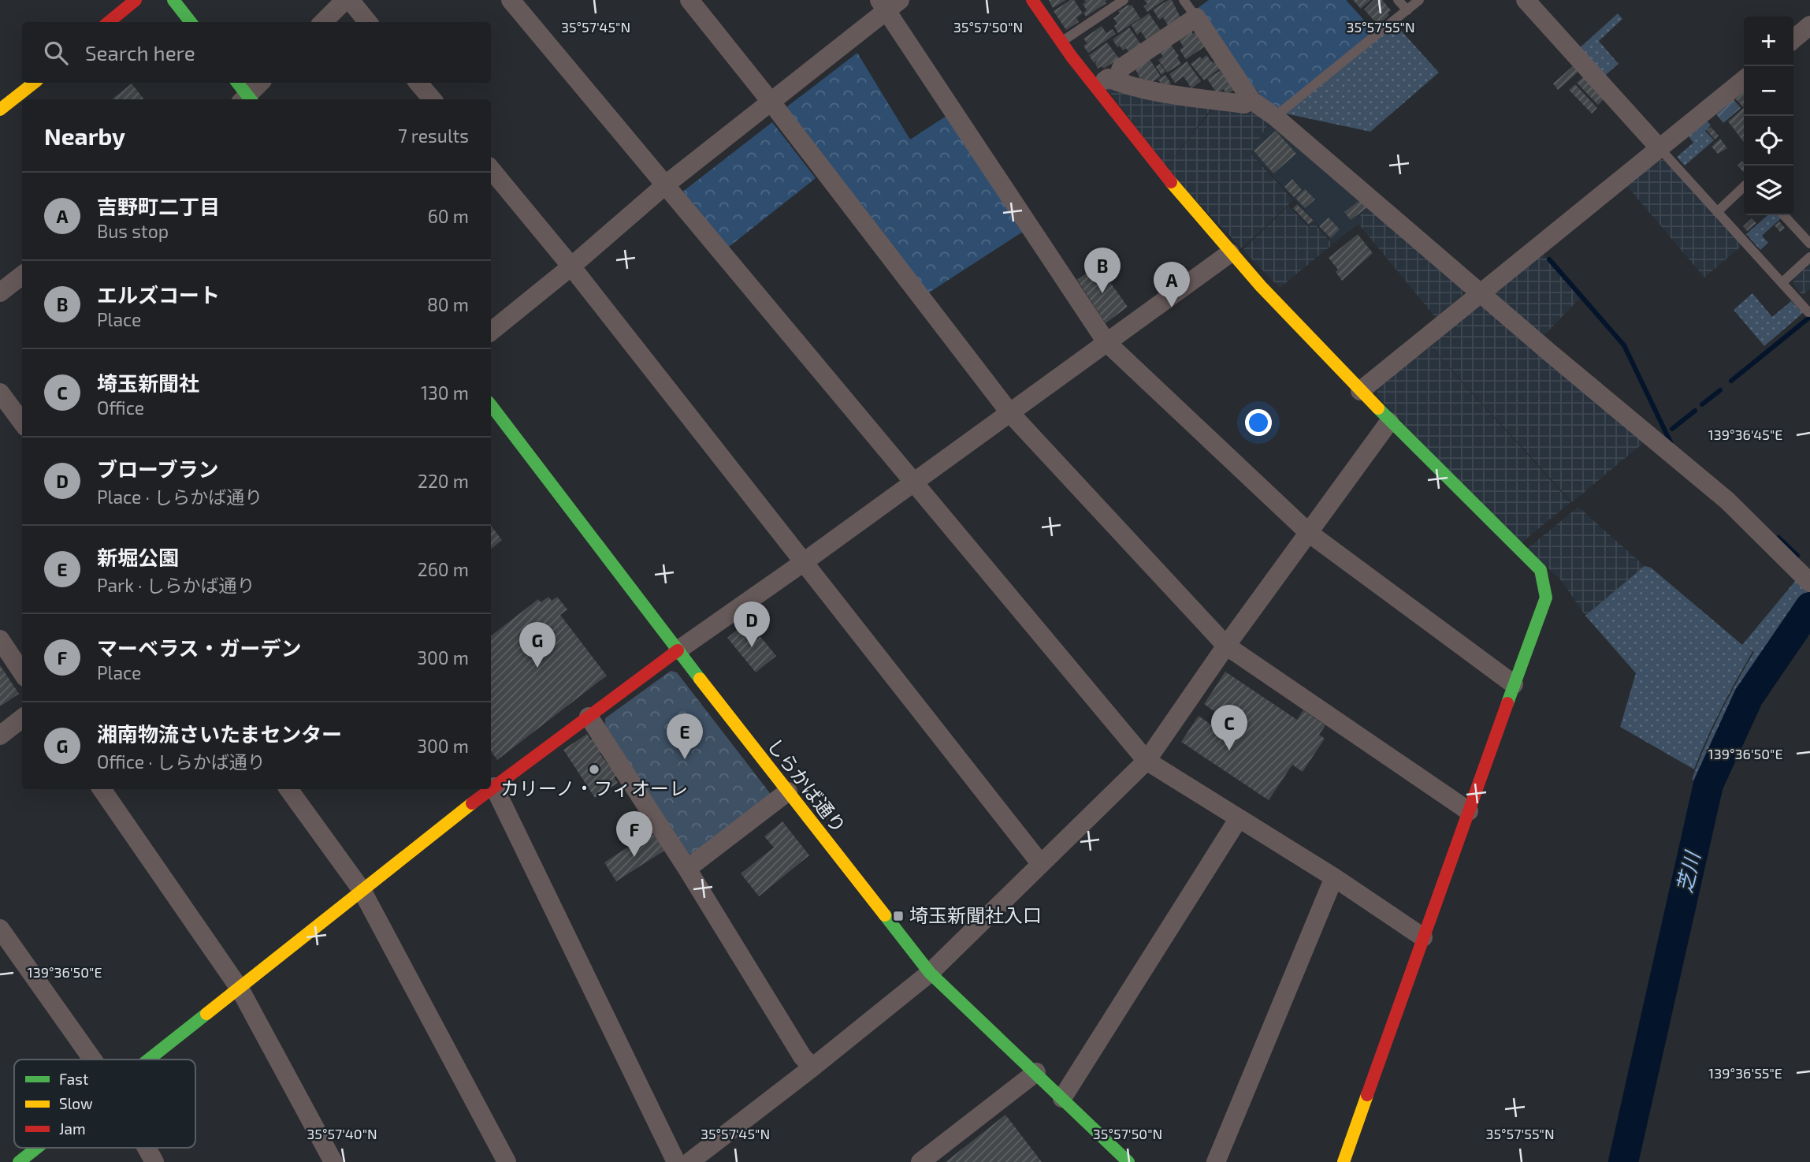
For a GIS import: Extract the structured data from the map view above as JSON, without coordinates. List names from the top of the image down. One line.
{"streets":{"street":["しらかば通り"]},"water":["芝川"],"places":{"other":["カリーノ・フィオーレ"],"transit":["埼玉新聞社入口"]},"legend":["Fast","Slow","Jam"],"page":{"map_buttons":["+","−"],"search":"Search here","heading":["Nearby","7 results"],"list":[{"mark":"A","name":"吉野町二丁目","note":"Bus stop","value":"60 m"},{"mark":"B","name":"エルズコート","note":"Place","value":"80 m"},{"mark":"C","name":"埼玉新聞社","note":"Office","value":"130 m"},{"mark":"D","name":"ブローブラン","note":"Place · しらかば通り","value":"220 m"},{"mark":"E","name":"新堀公園","note":"Park · しらかば通り","value":"260 m"},{"mark":"F","name":"マーベラス・ガーデン","note":"Place","value":"300 m"},{"mark":"G","name":"湘南物流さいたまセンター","note":"Office · しらかば通り","value":"300 m"}],"pins":["B","A","D","G","C","E","F"]},"coordinates":["35°57'45\"N","35°57'50\"N","35°57'55\"N","139°36'45\"E","139°36'50\"E","139°36'55\"E","35°57'40\"N"]}
